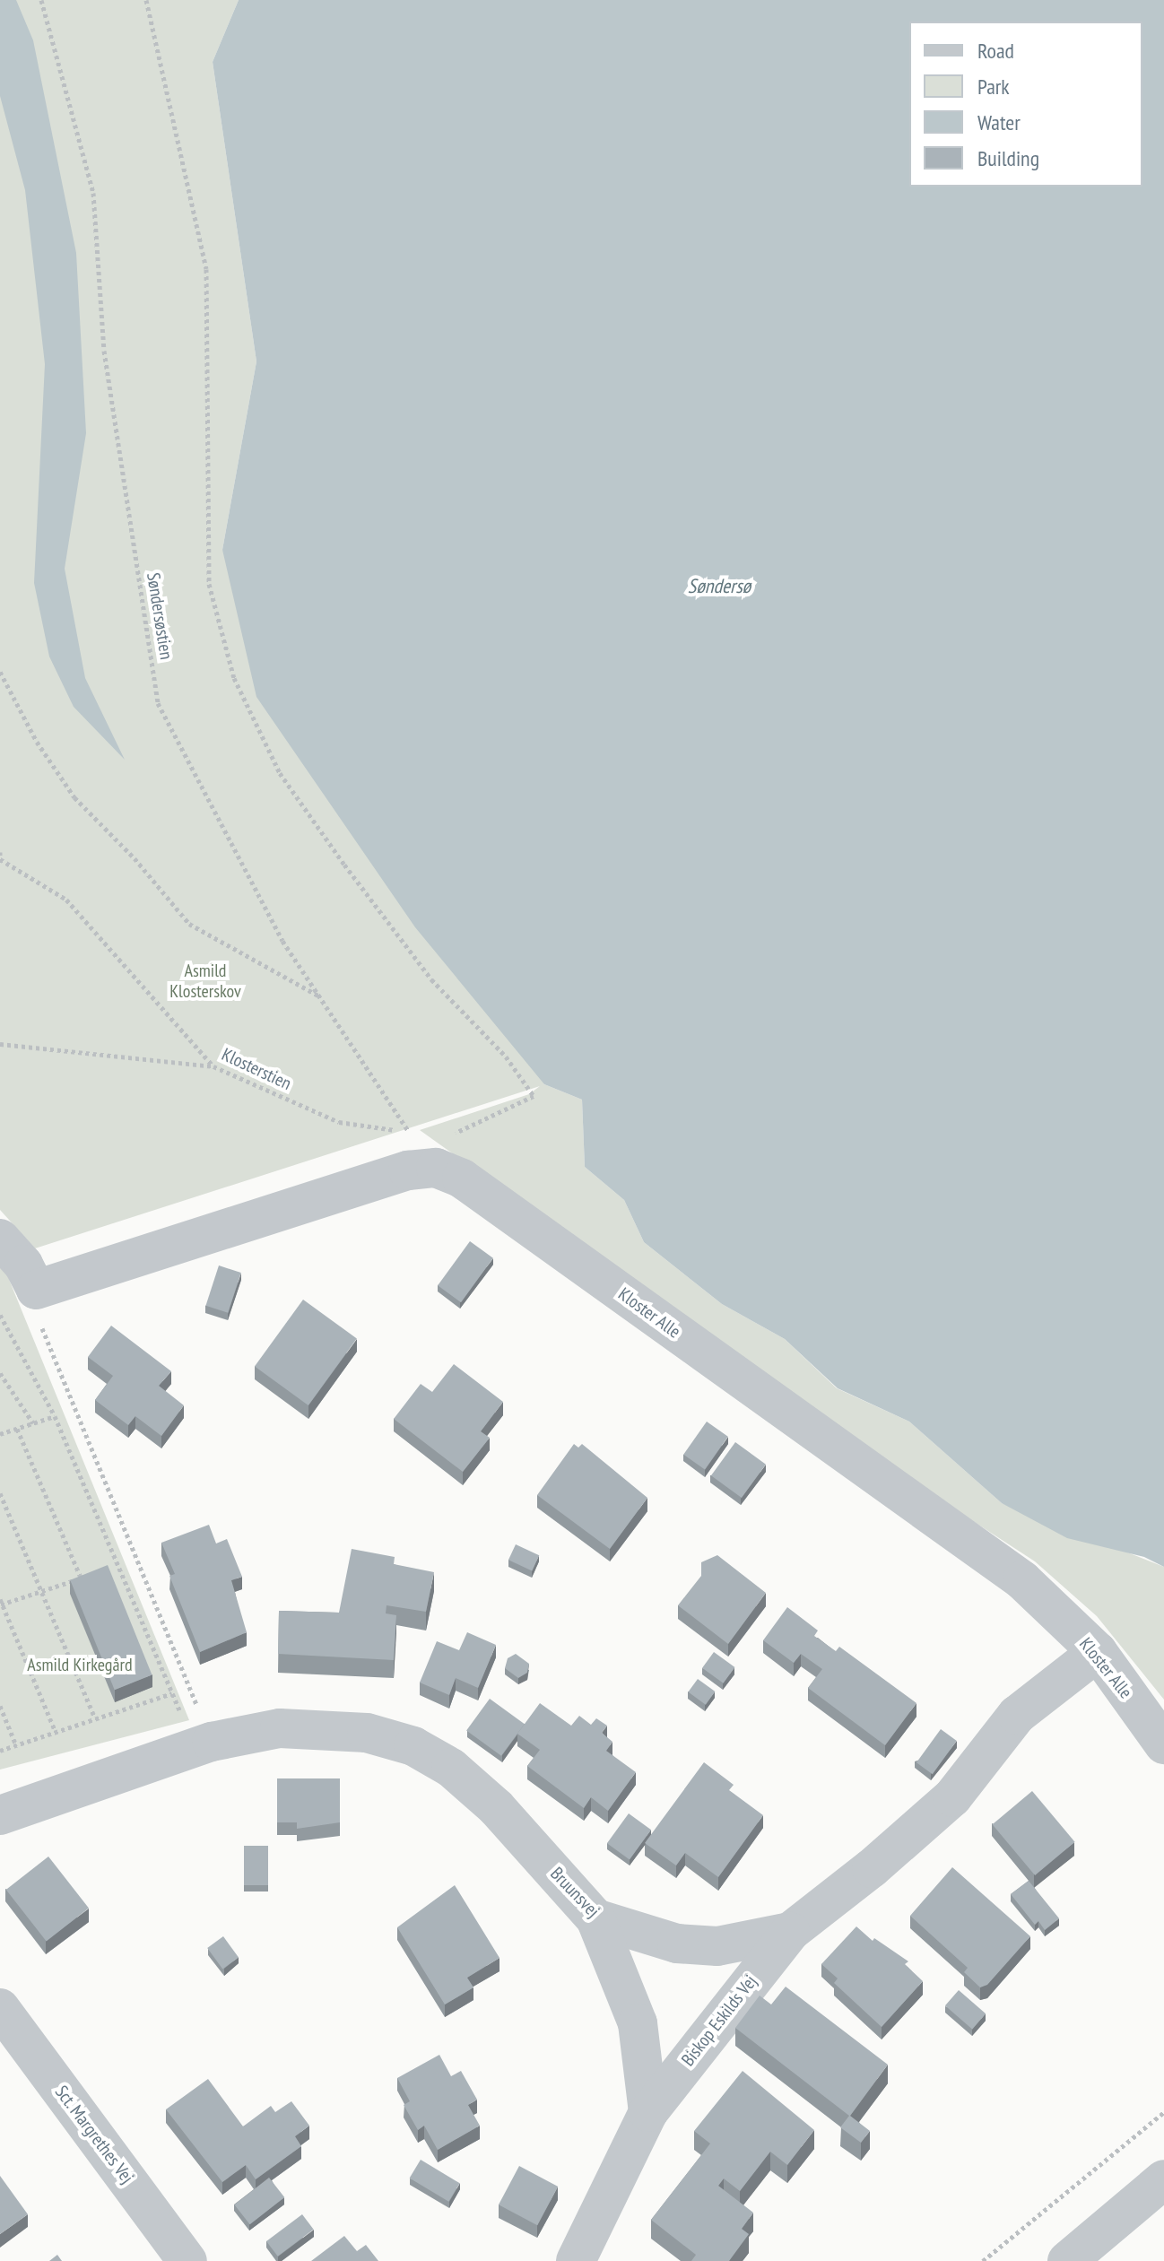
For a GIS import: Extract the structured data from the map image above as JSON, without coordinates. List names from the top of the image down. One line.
{"streets":{"street":["Kloster Alle","Bruunsvej","Biskop Eskilds Vej","Sct. Margrethes Vej"],"path":["Søndersøstien","Klosterstien"]},"crossings":[["Søndersøstien","Klosterstien"],["Søndersøstien","Kloster Alle"],["Kloster Alle","Bruunsvej"],["Bruunsvej","Biskop Eskilds Vej"]],"water":["Søndersø"],"parks":["Asmild Klosterskov","Asmild Kirkegård"],"legend":["Road","Park","Water","Building"]}
